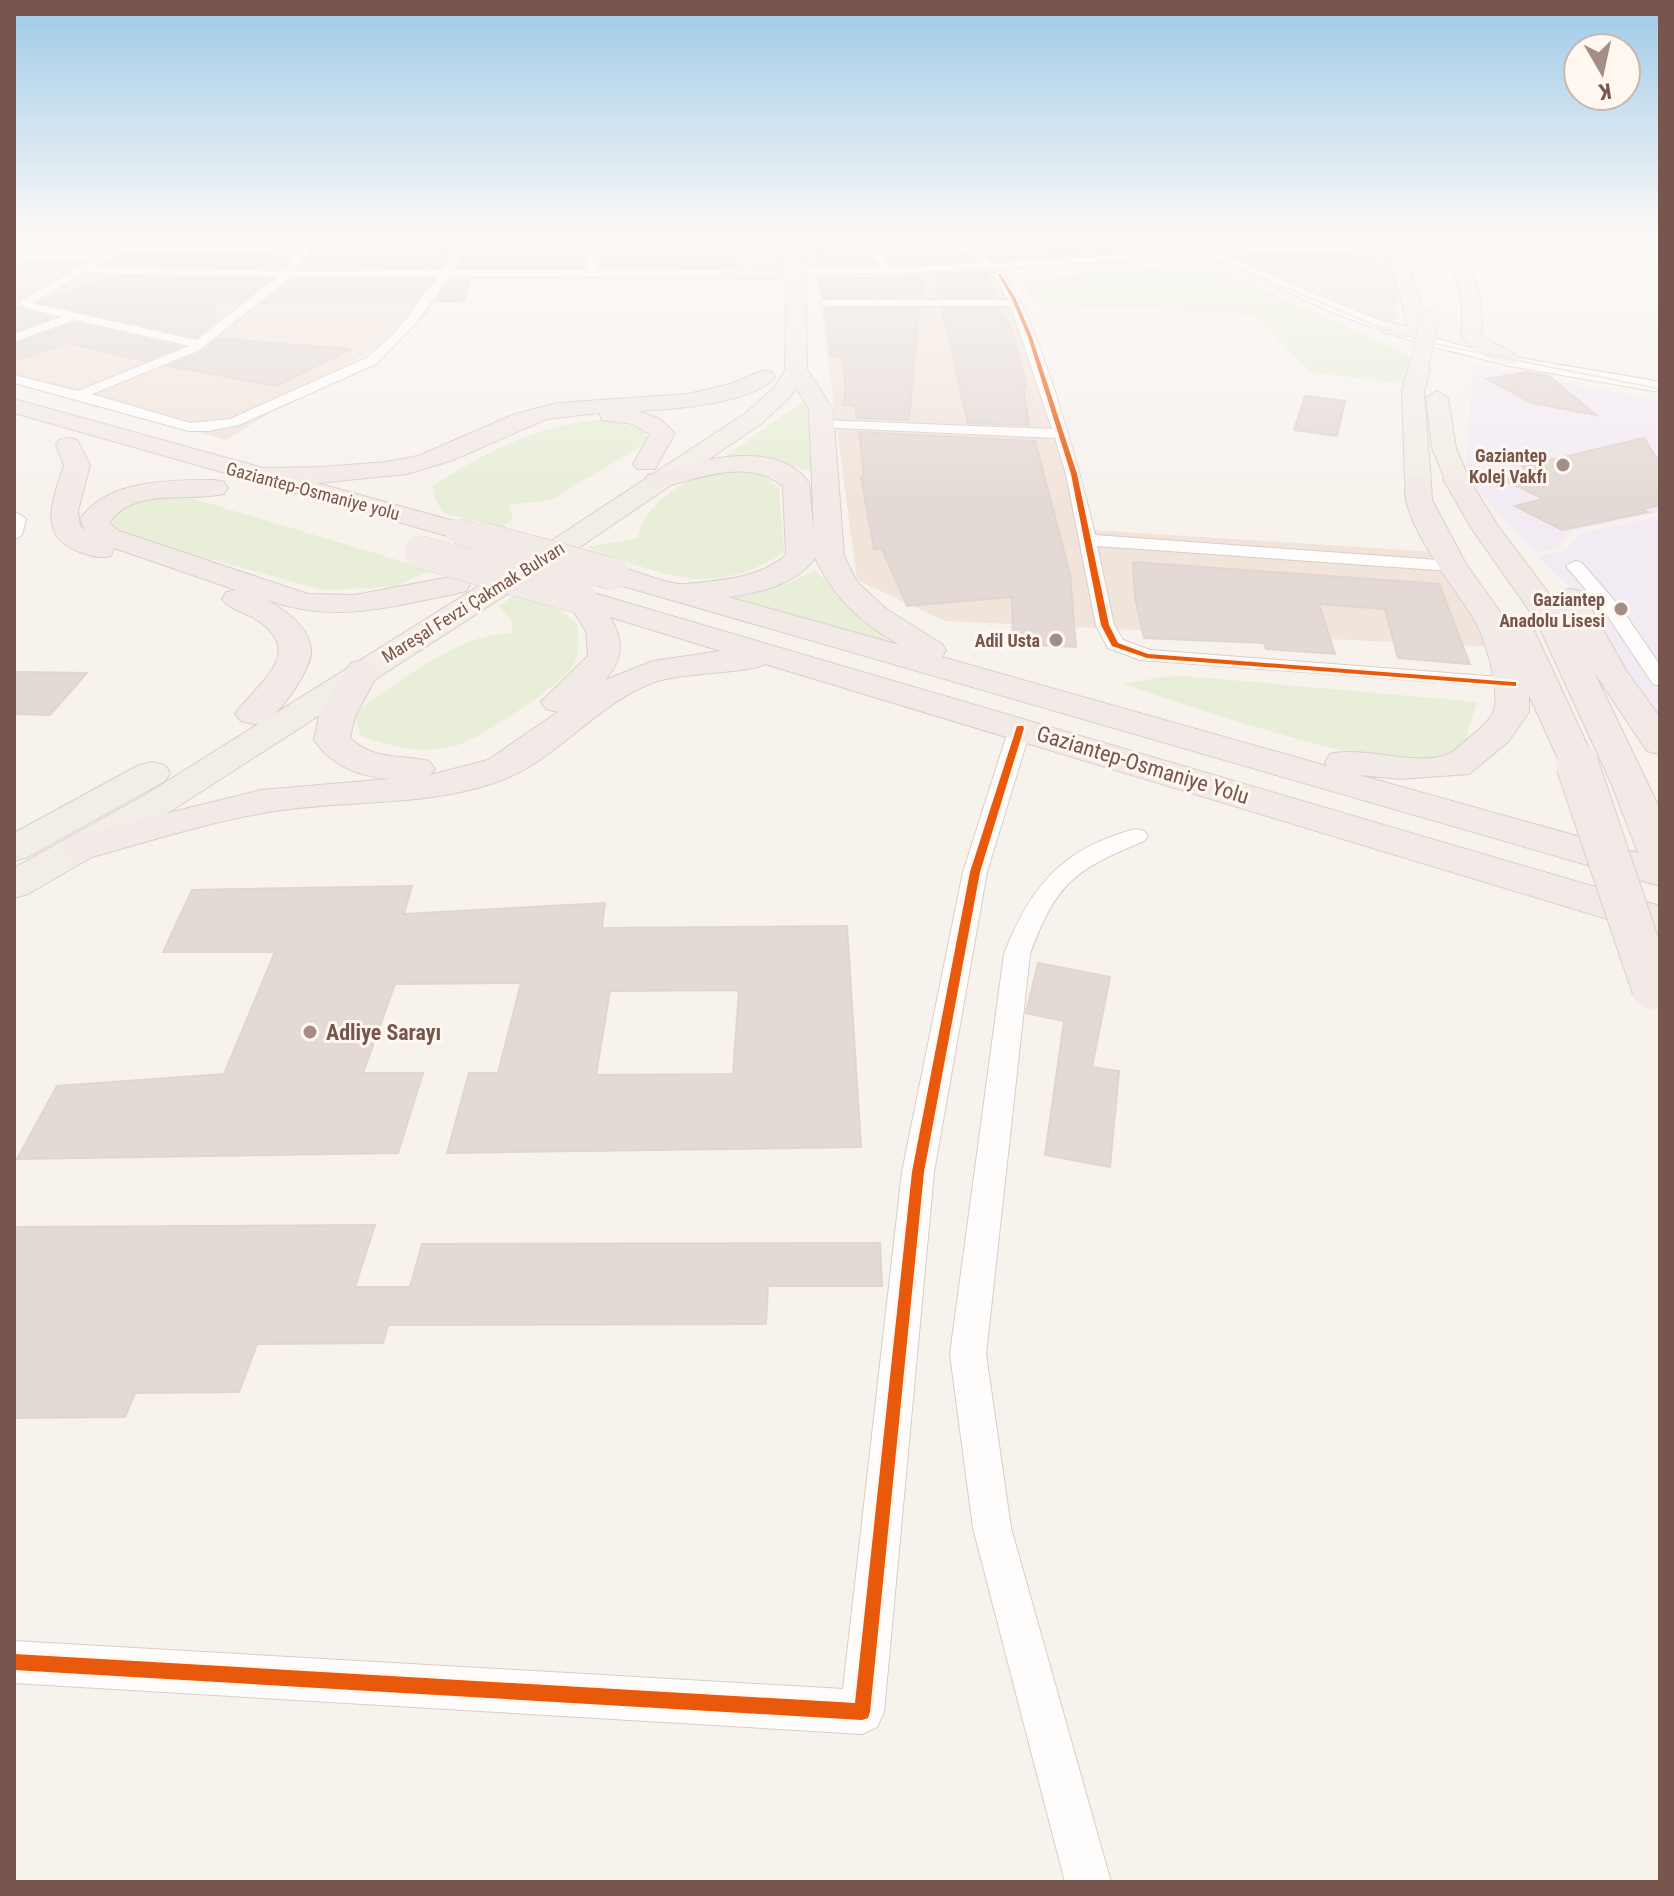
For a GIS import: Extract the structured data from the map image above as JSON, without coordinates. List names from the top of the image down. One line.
{"streets":{"highway":["Gaziantep-Osmaniye yolu","Gaziantep-Osmaniye Yolu"],"main road":["Mareşal Fevzi Çakmak Bulvarı"]},"crossings":[["Gaziantep-Osmaniye yolu","Gaziantep-Osmaniye Yolu"]],"places":["Gaziantep Kolej Vakfı","Gaziantep Anadolu Lisesi","Adil Usta","Adliye Sarayı"],"north":"bottom"}
